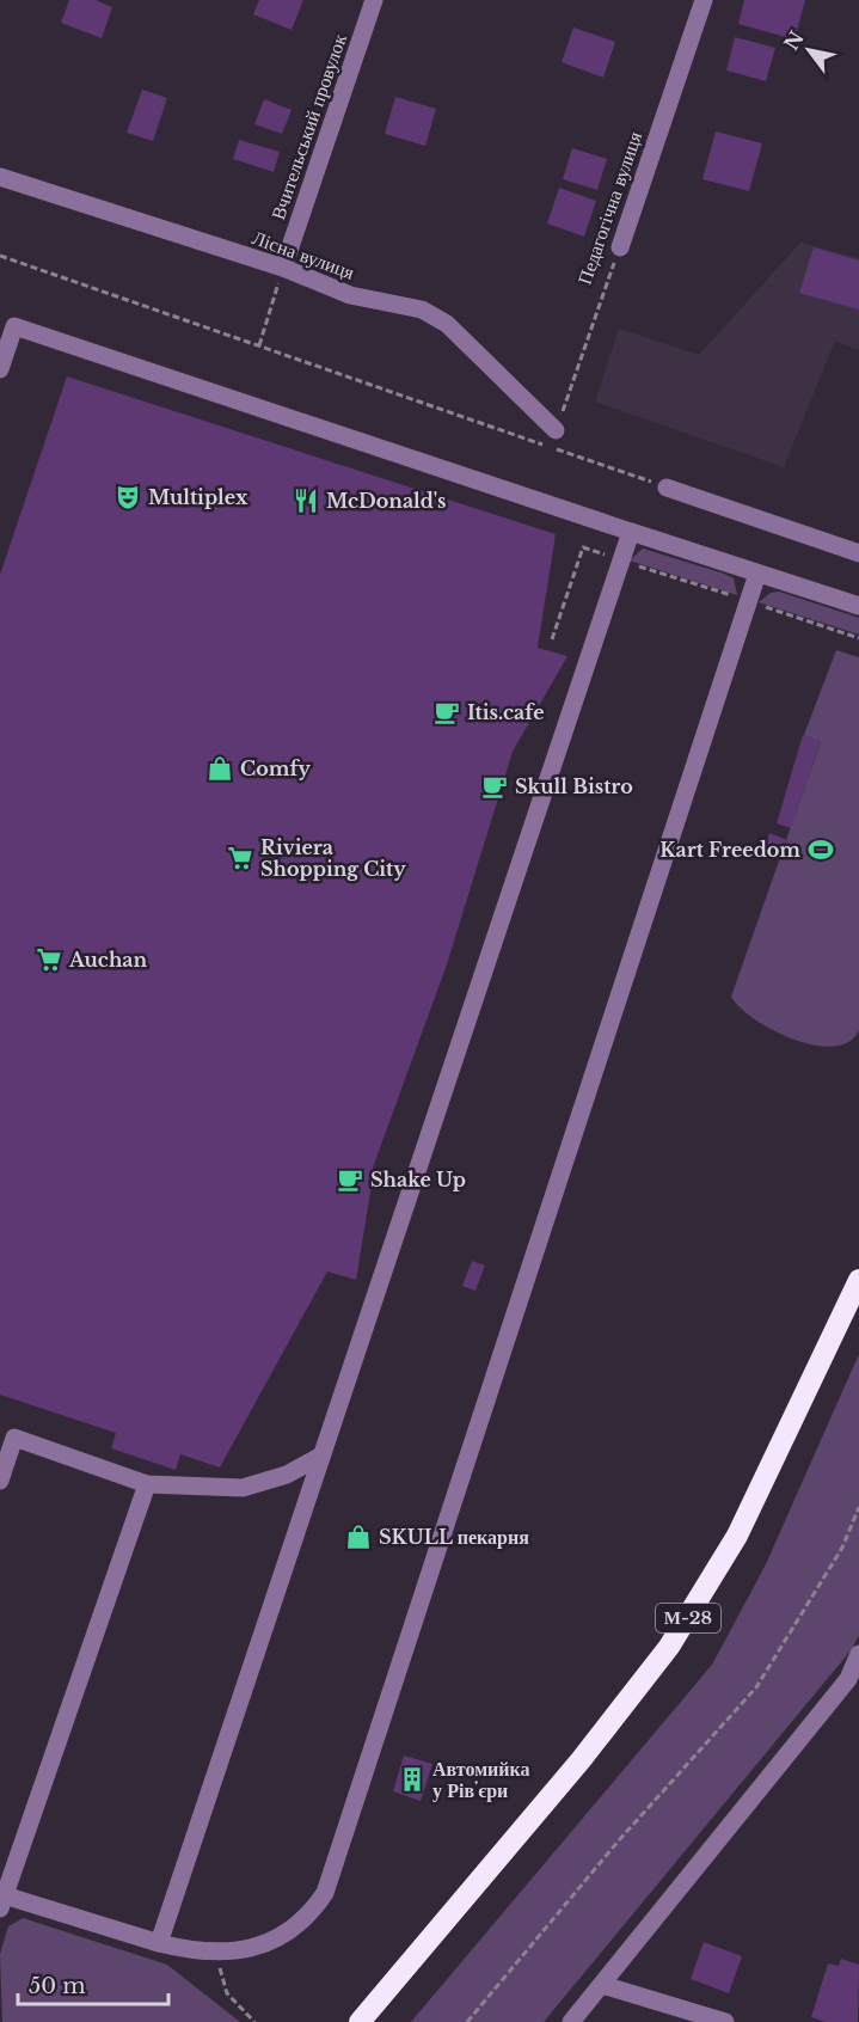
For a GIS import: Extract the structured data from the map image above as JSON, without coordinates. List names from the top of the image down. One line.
{"streets":{"highway":["М-28"],"street":["Вчительський провулок","Педагогічна вулиця","Лісна вулиця"]},"crossings":[["Вчительський провулок","Лісна вулиця"],["Педагогічна вулиця","Лісна вулиця"]],"places":{"theatre":["Multiplex"],"restaurant":["McDonald's"],"cafe":["Itis.cafe","Skull Bistro","Shake Up"],"shop":["Comfy","SKULL пекарня"],"sports":["Kart Freedom"],"supermarket":["Riviera Shopping City","Auchan"],"building":["Автомийка у Рівʼєри"]},"scale_bar":"50 m","north":"top left"}
